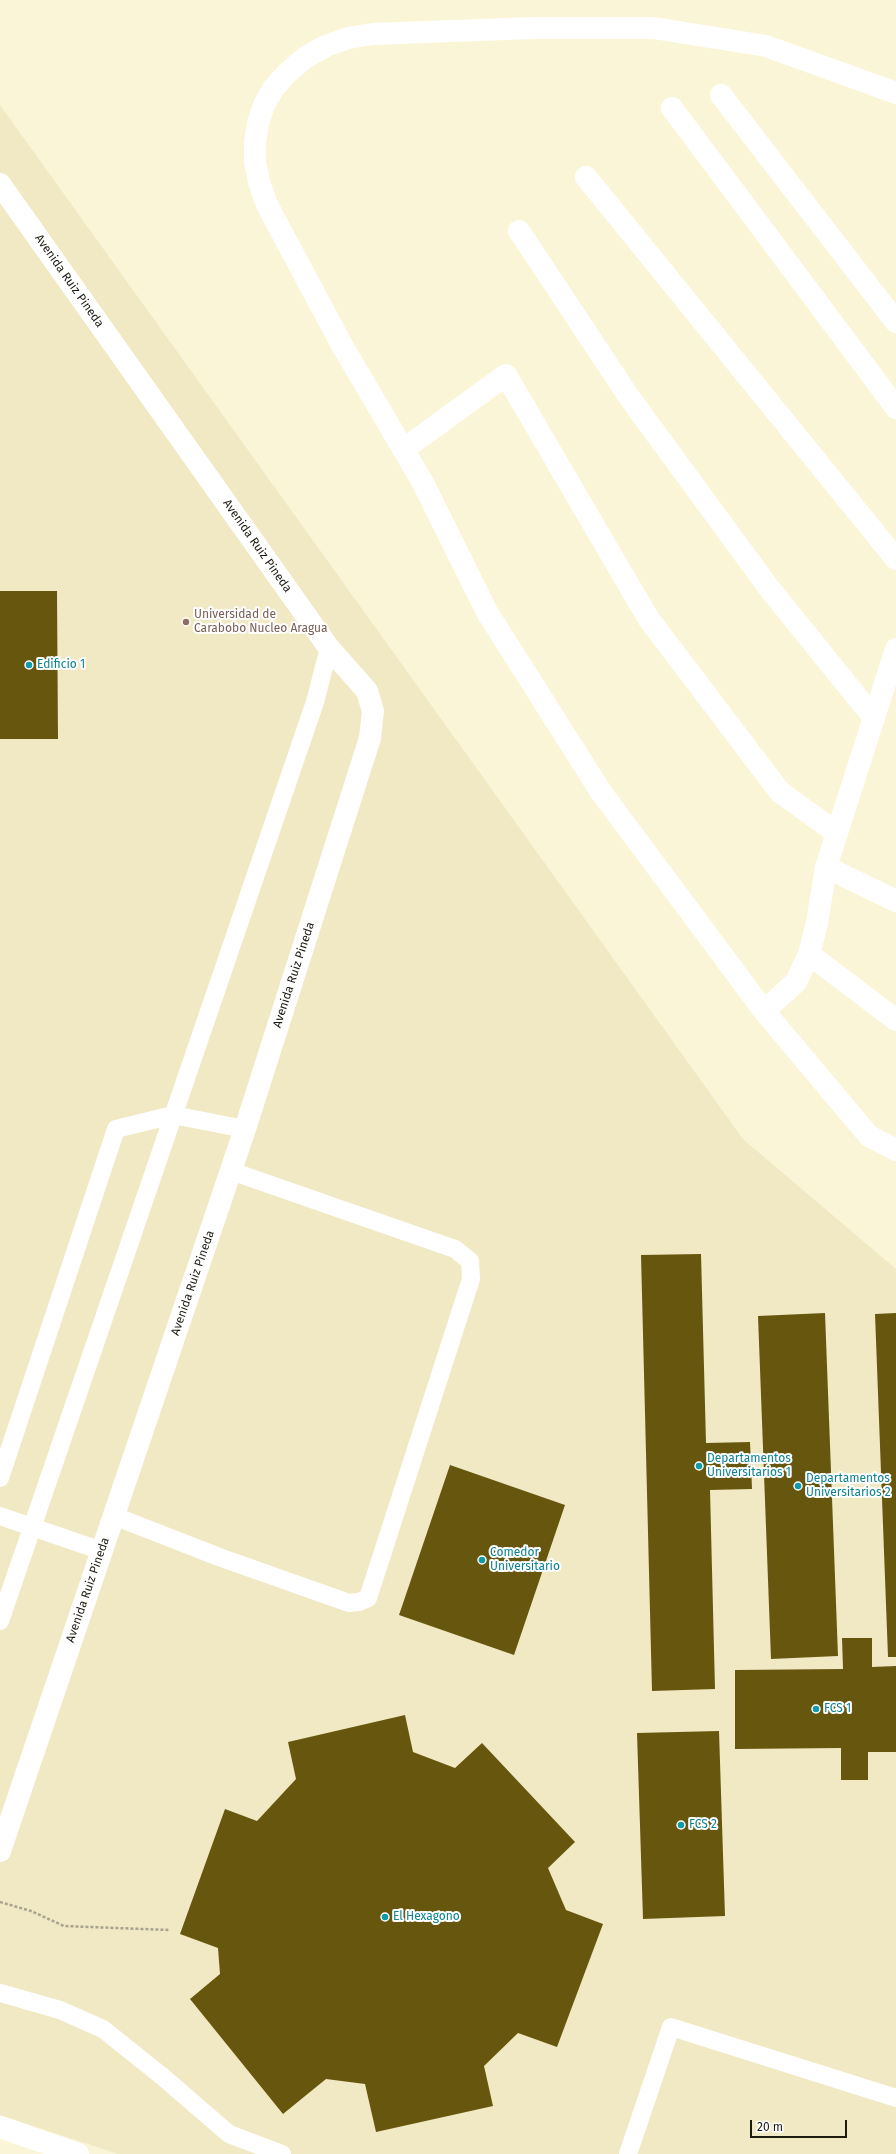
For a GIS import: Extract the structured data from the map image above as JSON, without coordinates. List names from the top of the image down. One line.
{"streets":{"street":["Avenida Ruiz Pineda"]},"places":["Universidad de Carabobo Nucleo Aragua","Edificio 1","Departamentos Universitarios 1","Departamentos Universitarios 2","Comedor Universitario","FCS 1","FCS 2","El Hexagono"],"scale_bar":"20 m"}
